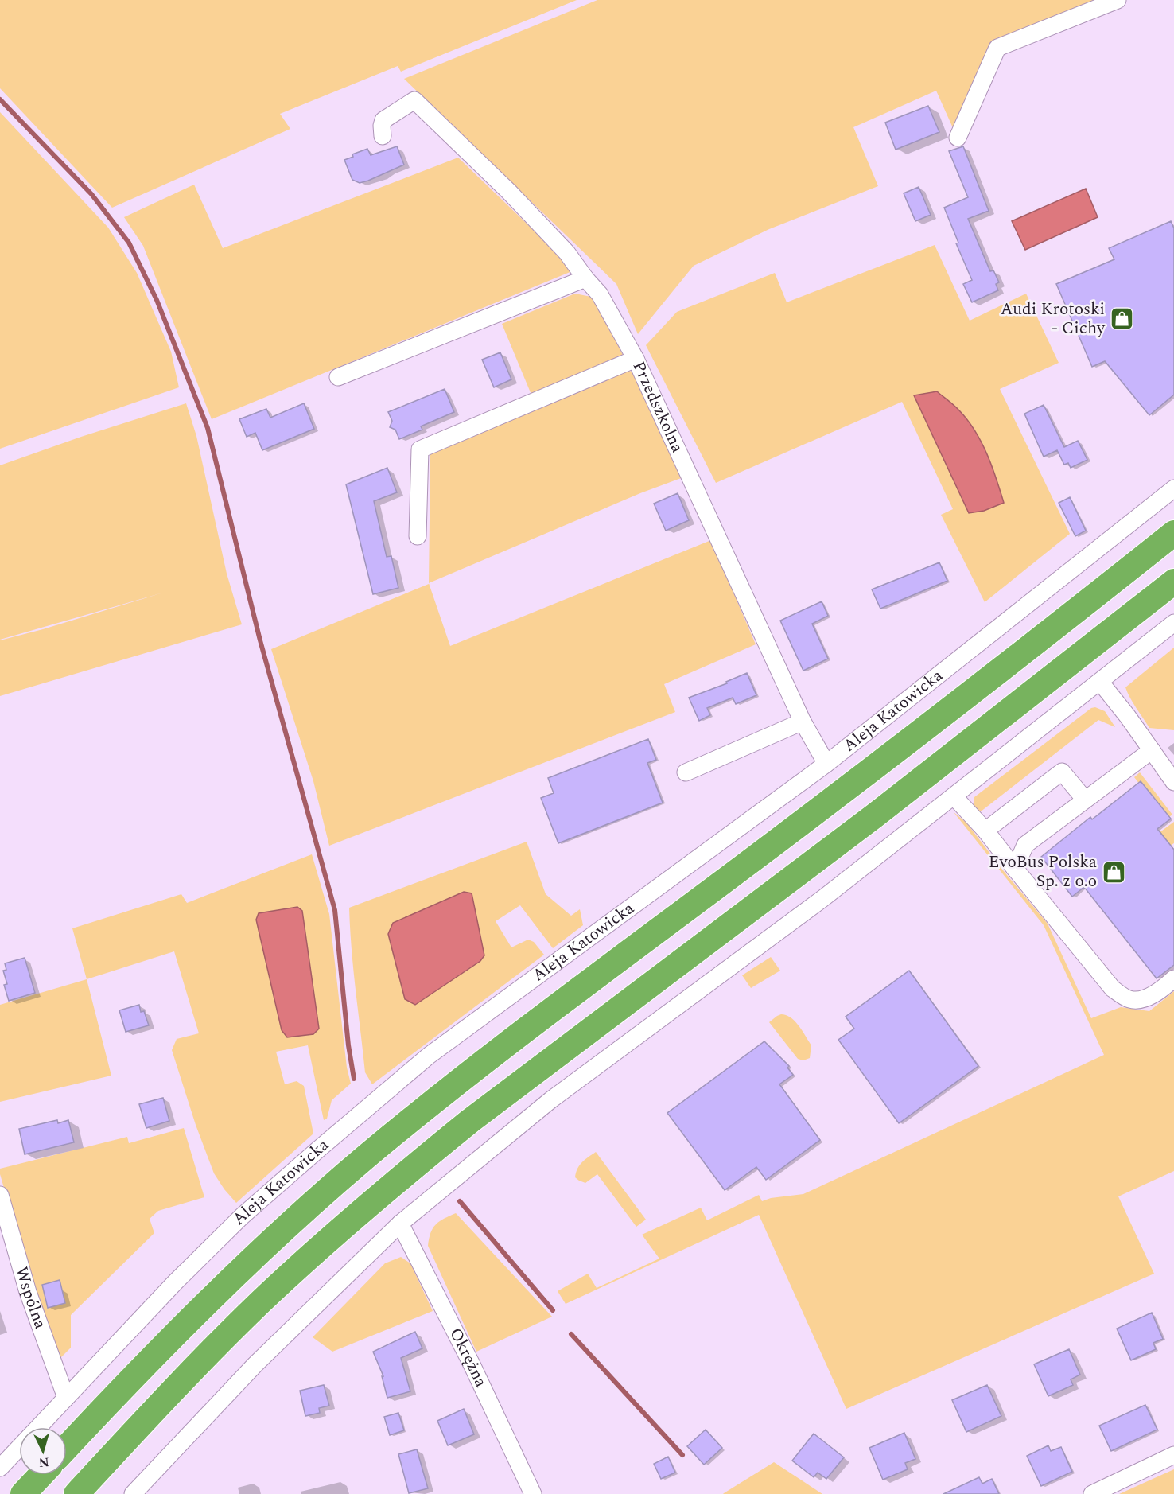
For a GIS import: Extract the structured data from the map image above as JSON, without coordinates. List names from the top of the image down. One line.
{"streets":{"street":["Przedszkolna","Aleja Katowicka","Wspólna","Okrężna"]},"crossings":[["Przedszkolna","Aleja Katowicka"],["Aleja Katowicka","Wspólna"]],"places":{"shop":["Audi Krotoski - Cichy","EvoBus Polska Sp. z o.o"]},"north":"bottom"}
